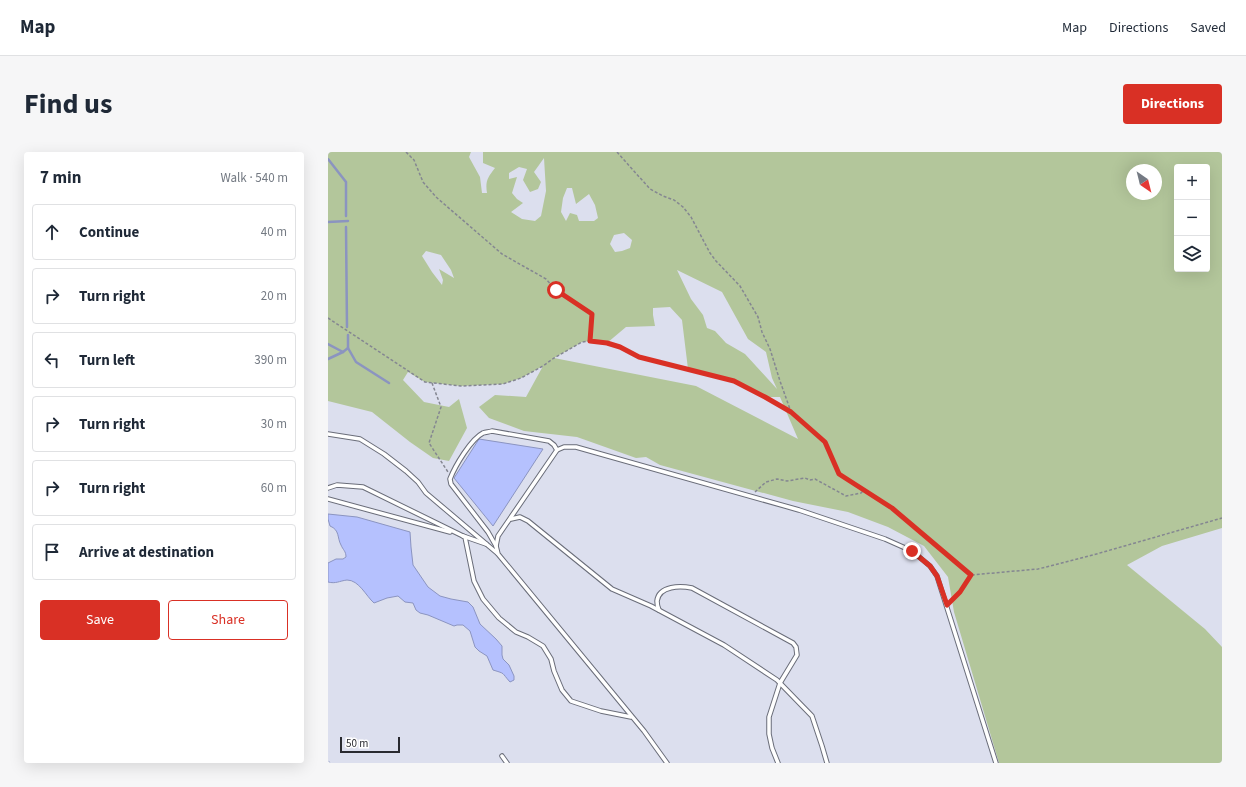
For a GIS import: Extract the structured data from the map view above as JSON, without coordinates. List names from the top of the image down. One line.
{"scale_bar":"50 m","north":"bottom right","page":{"header":"Map","nav":["Map","Directions","Saved"],"title":"Find us","buttons":["Directions",["Save","Share"]],"heading":["7 min","Walk · 540 m"],"map_buttons":["+","−"],"list":[["Continue","40 m"],["Turn right","20 m"],["Turn left","390 m"],["Turn right","30 m"],["Turn right","60 m"],"Arrive at destination"],"scale":"50 m"}}
